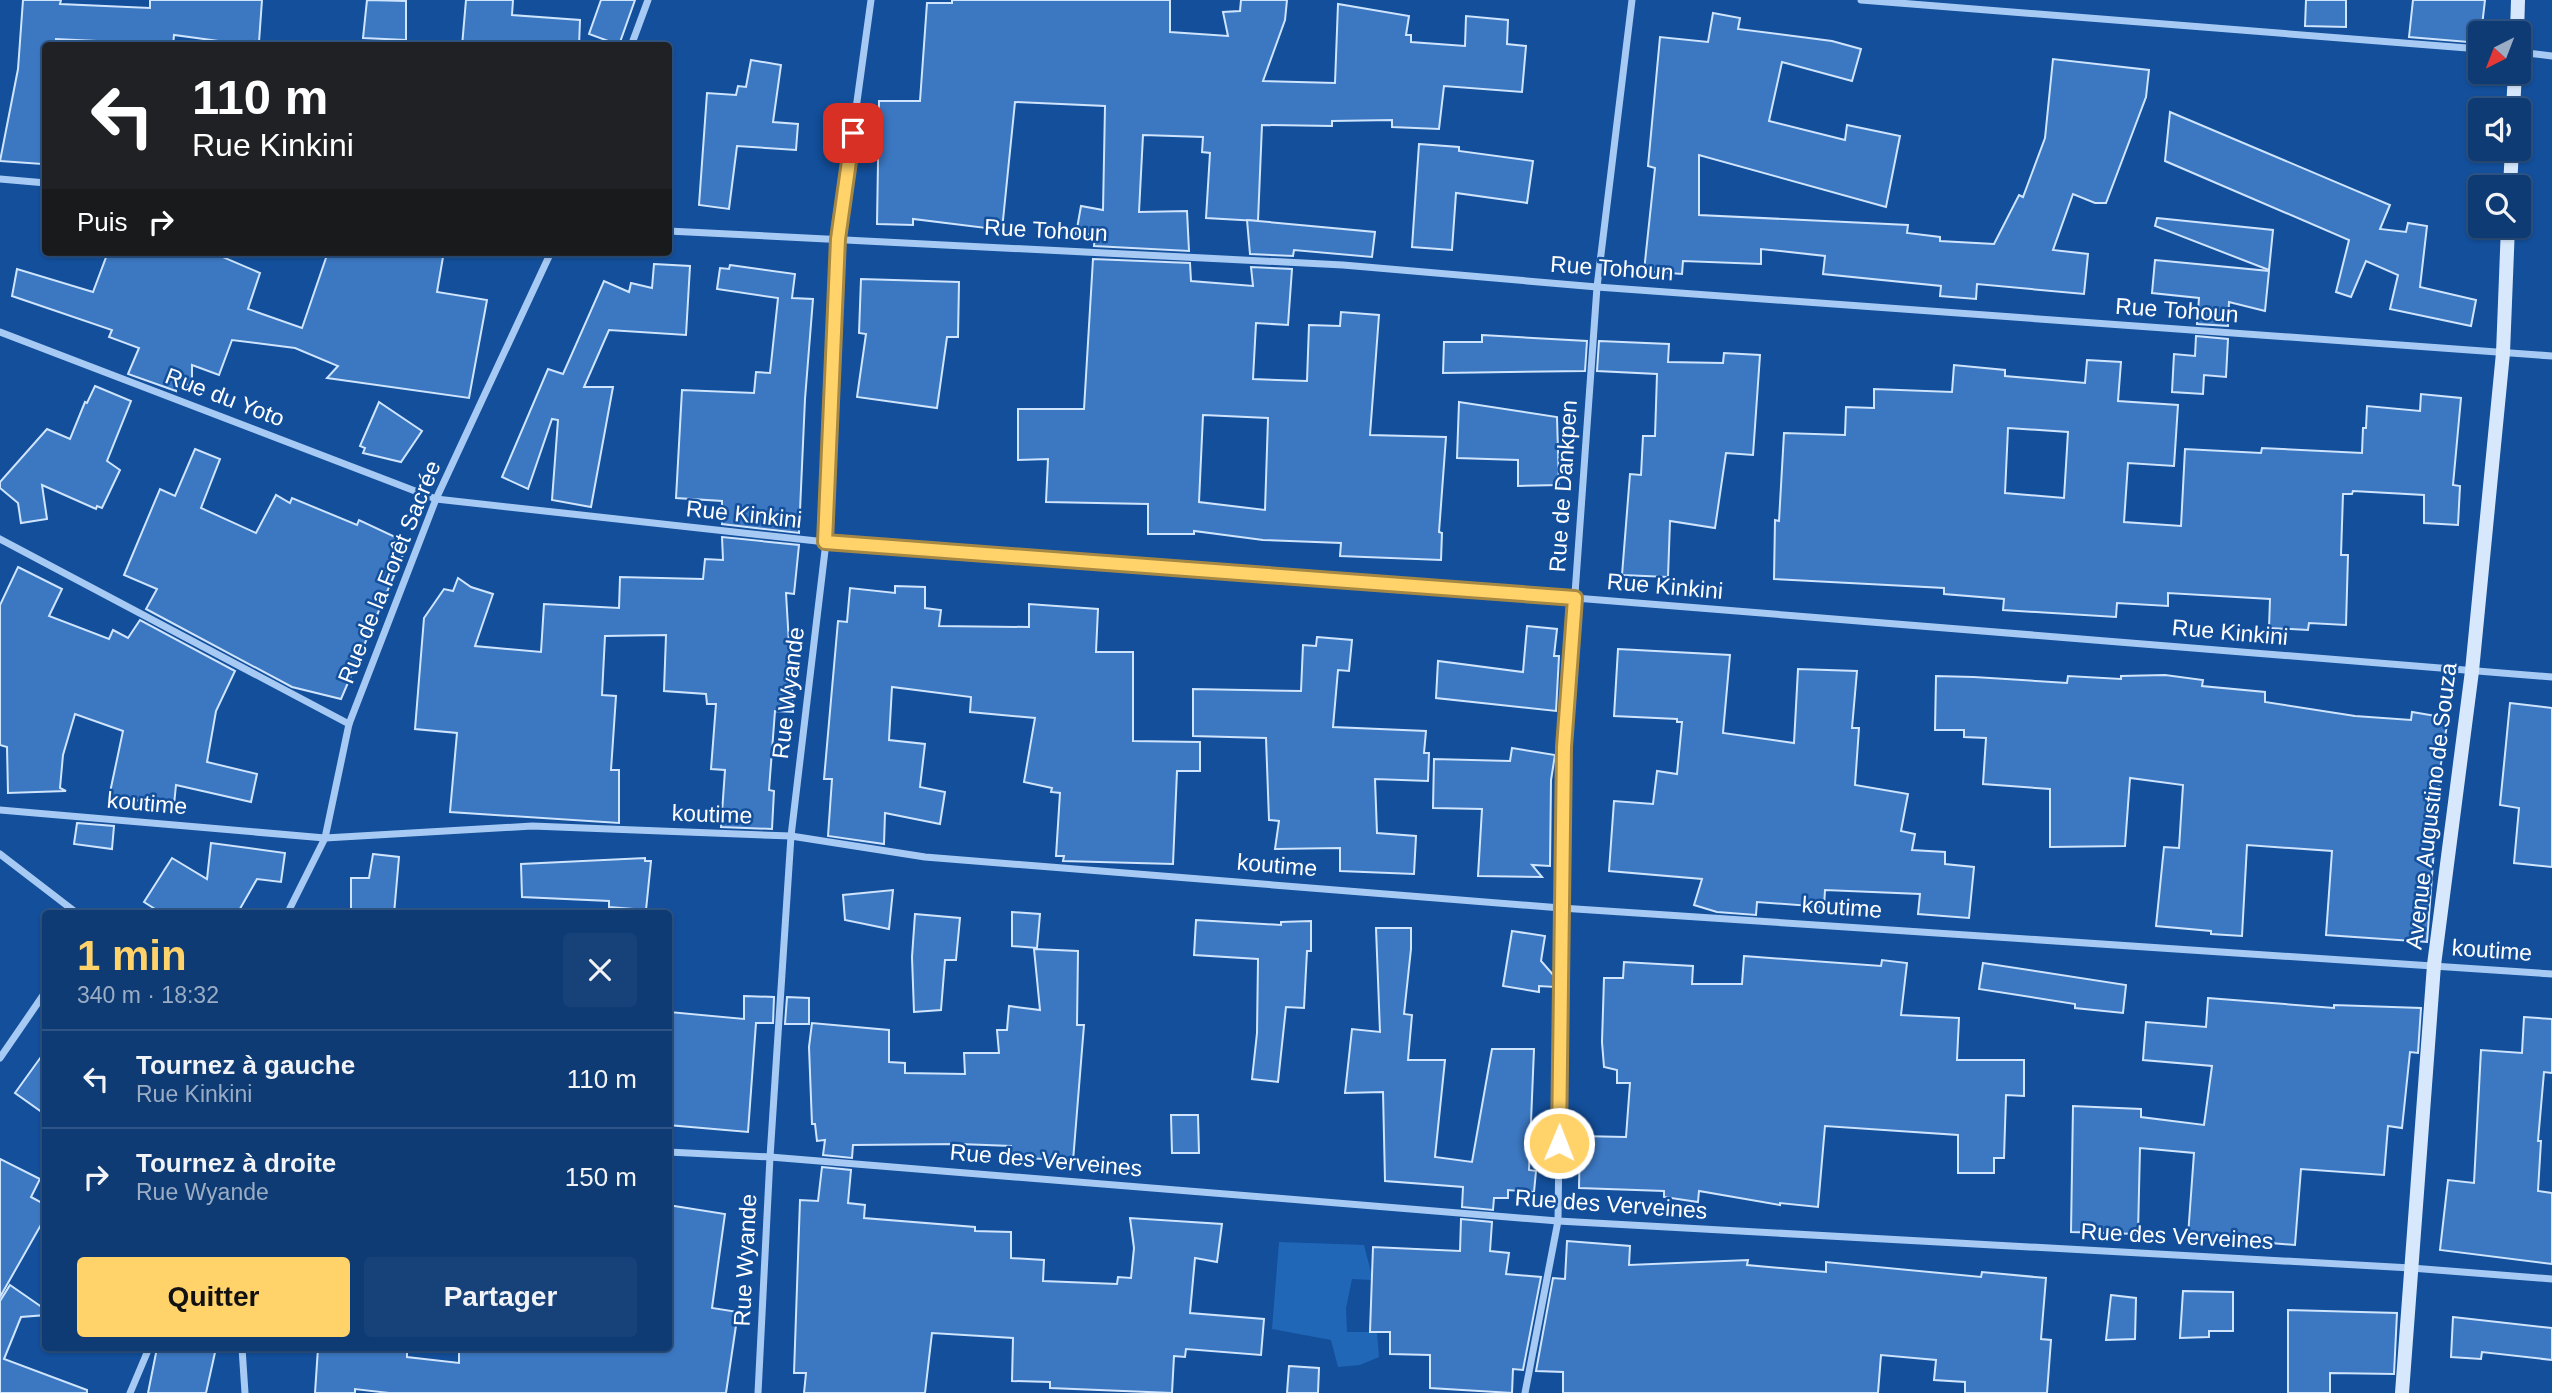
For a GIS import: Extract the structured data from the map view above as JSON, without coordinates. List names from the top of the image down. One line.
{"streets":{"main road":["Avenue Augustino de Souza"],"street":["Rue Tohoun","Rue du Yoto","Rue de Dankpen","Rue Kinkini","Rue de la Forêt Sacrée","Rue Wyande","koutime","Rue des Verveines"]},"crossings":[["Rue Tohoun","Rue de Dankpen"],["Rue Tohoun","Rue Wyande"],["Rue Tohoun","Avenue Augustino de Souza"],["Rue du Yoto","Rue Kinkini"],["Rue du Yoto","Rue de la Forêt Sacrée"],["Rue de Dankpen","Rue Kinkini"],["Rue de Dankpen","koutime"],["Rue de Dankpen","Rue des Verveines"],["Rue Kinkini","Rue de la Forêt Sacrée"],["Rue Kinkini","Rue Wyande"],["Rue Kinkini","Avenue Augustino de Souza"],["Rue de la Forêt Sacrée","koutime"],["Rue Wyande","koutime"],["Rue Wyande","Rue des Verveines"],["koutime","Avenue Augustino de Souza"],["Avenue Augustino de Souza","Rue des Verveines"]],"north":"bottom left","page":{"turn":["110 m","Rue Kinkini"],"then":"Puis","heading":["1 min","340 m · 18:32"],"list":[{"name":"Tournez à gauche","note":"Rue Kinkini","value":"110 m"},{"name":"Tournez à droite","note":"Rue Wyande","value":"150 m"}],"buttons":["Quitter","Partager"]}}
